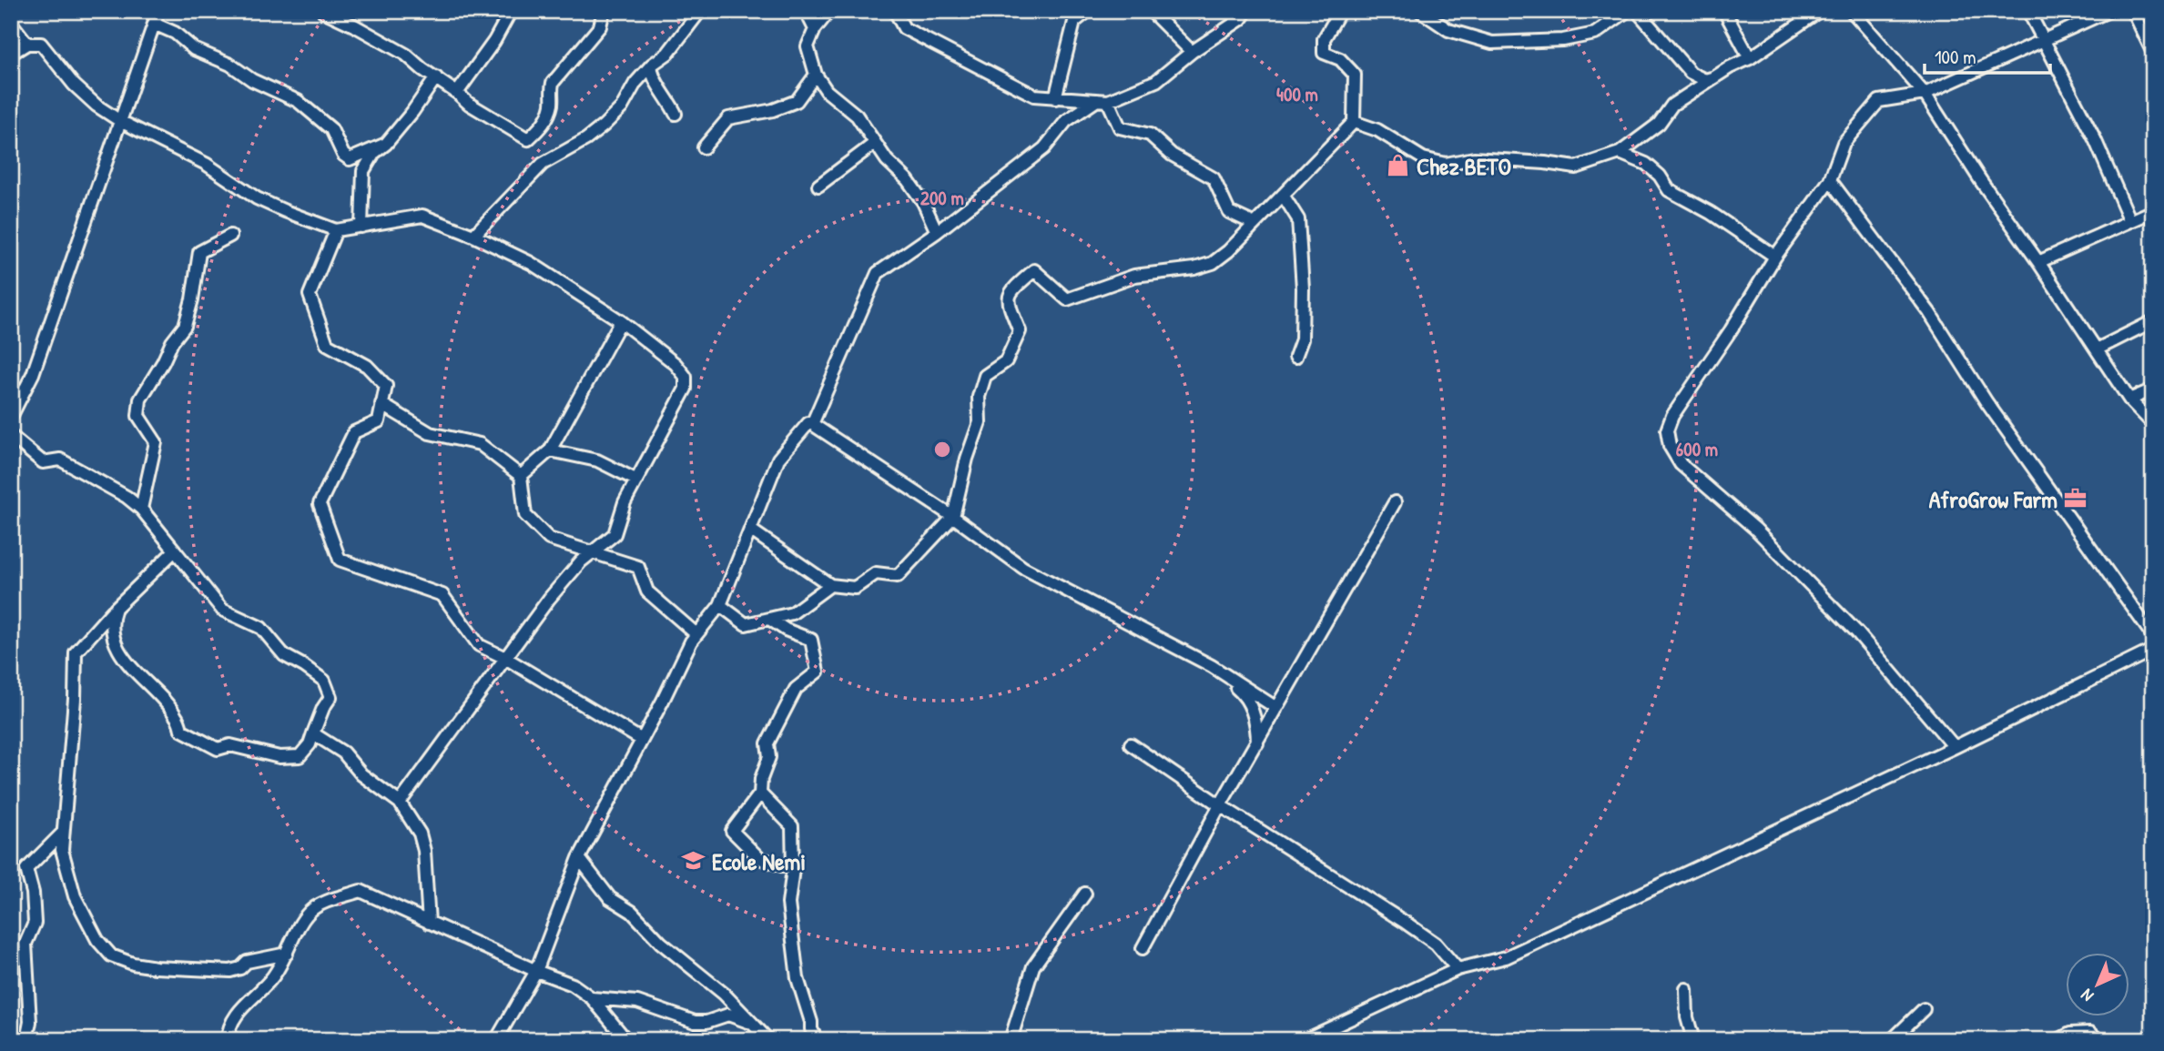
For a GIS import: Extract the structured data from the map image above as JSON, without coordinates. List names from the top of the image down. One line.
{"places":{"shop":["Chez BETO"],"office":["AfroGrow Farm"],"school or university":["Ecole Nemi"]},"scale_bar":"100 m","north":"bottom left","rings":["400 m","200 m","600 m"]}
